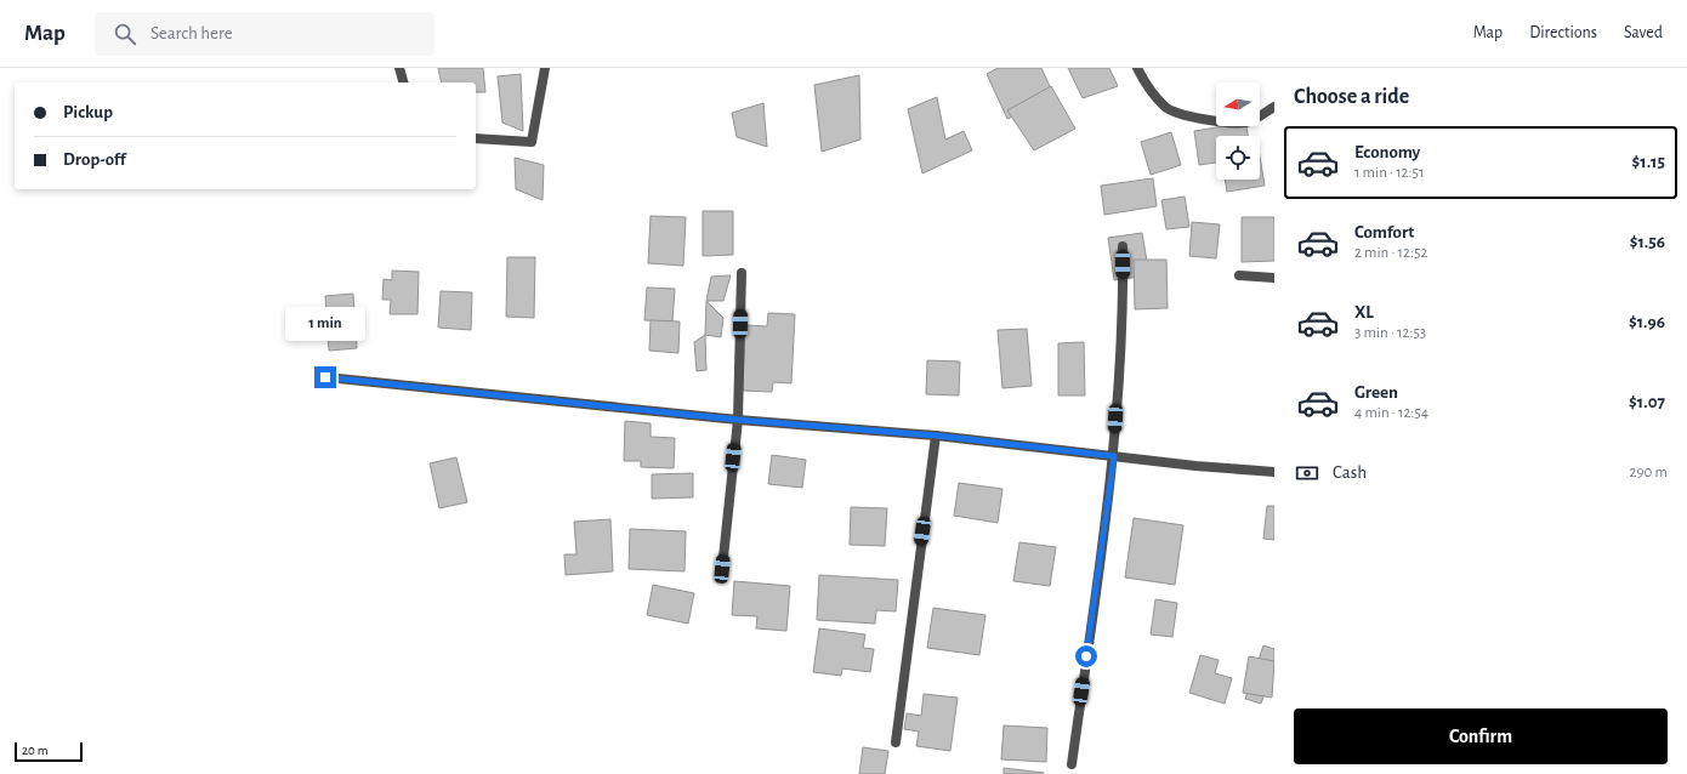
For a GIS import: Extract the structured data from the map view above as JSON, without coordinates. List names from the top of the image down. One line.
{"scale_bar":"20 m","north":"left","page":{"header":"Map","search":"Search here","nav":["Map","Directions","Saved"],"heading":"Choose a ride","banner":["Pickup","Drop-off"],"list":[{"name":"Economy","note":"1 min · 12:51","value":"$1.15"},{"name":"Comfort","note":"2 min · 12:52","value":"$1.56"},{"name":"XL","note":"3 min · 12:53","value":"$1.96"},{"name":"Green","note":"4 min · 12:54","value":"$1.07"}],"bubble":"1 min","pay":["Cash","290 m"],"buttons":"Confirm","scale":"20 m"}}
